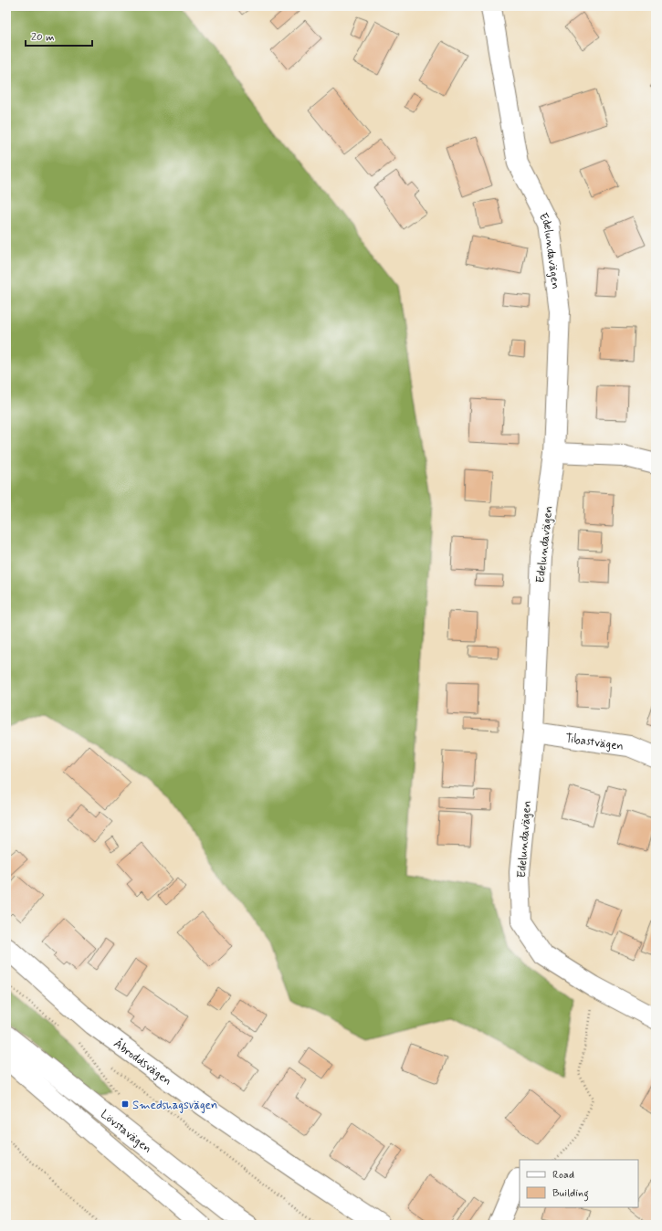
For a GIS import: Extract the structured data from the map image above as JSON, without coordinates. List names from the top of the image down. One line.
{"streets":{"street":["Edelundavägen","Tibastvägen","Åbroddsvägen","Lövstavägen"]},"crossings":[["Edelundavägen","Tibastvägen"]],"places":{"transit":["Smedshagsvägen"]},"legend":["Road","Building"],"scale_bar":"20 m"}
